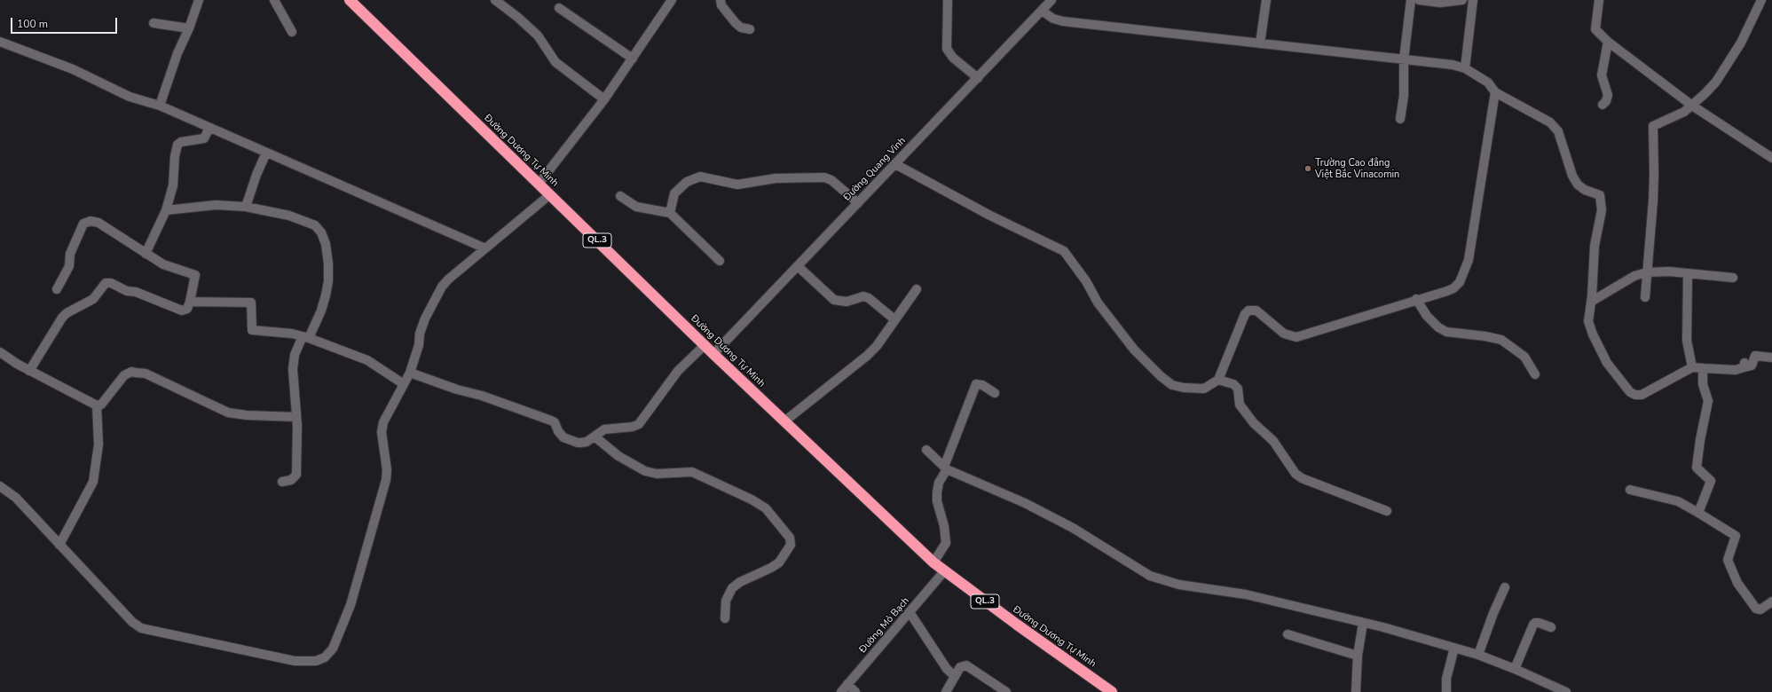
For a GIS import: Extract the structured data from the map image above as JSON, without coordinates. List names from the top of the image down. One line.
{"streets":{"highway":["Đường Dương Tự Minh","QL.3"],"street":["Đường Quang Vinh","Đường Mỏ Bạch"]},"crossings":[["Đường Dương Tự Minh","Đường Quang Vinh"],["Đường Dương Tự Minh","Đường Mỏ Bạch"]],"places":["Trường Cao đẳng Việt Bắc Vinacomin"],"scale_bar":"100 m"}
